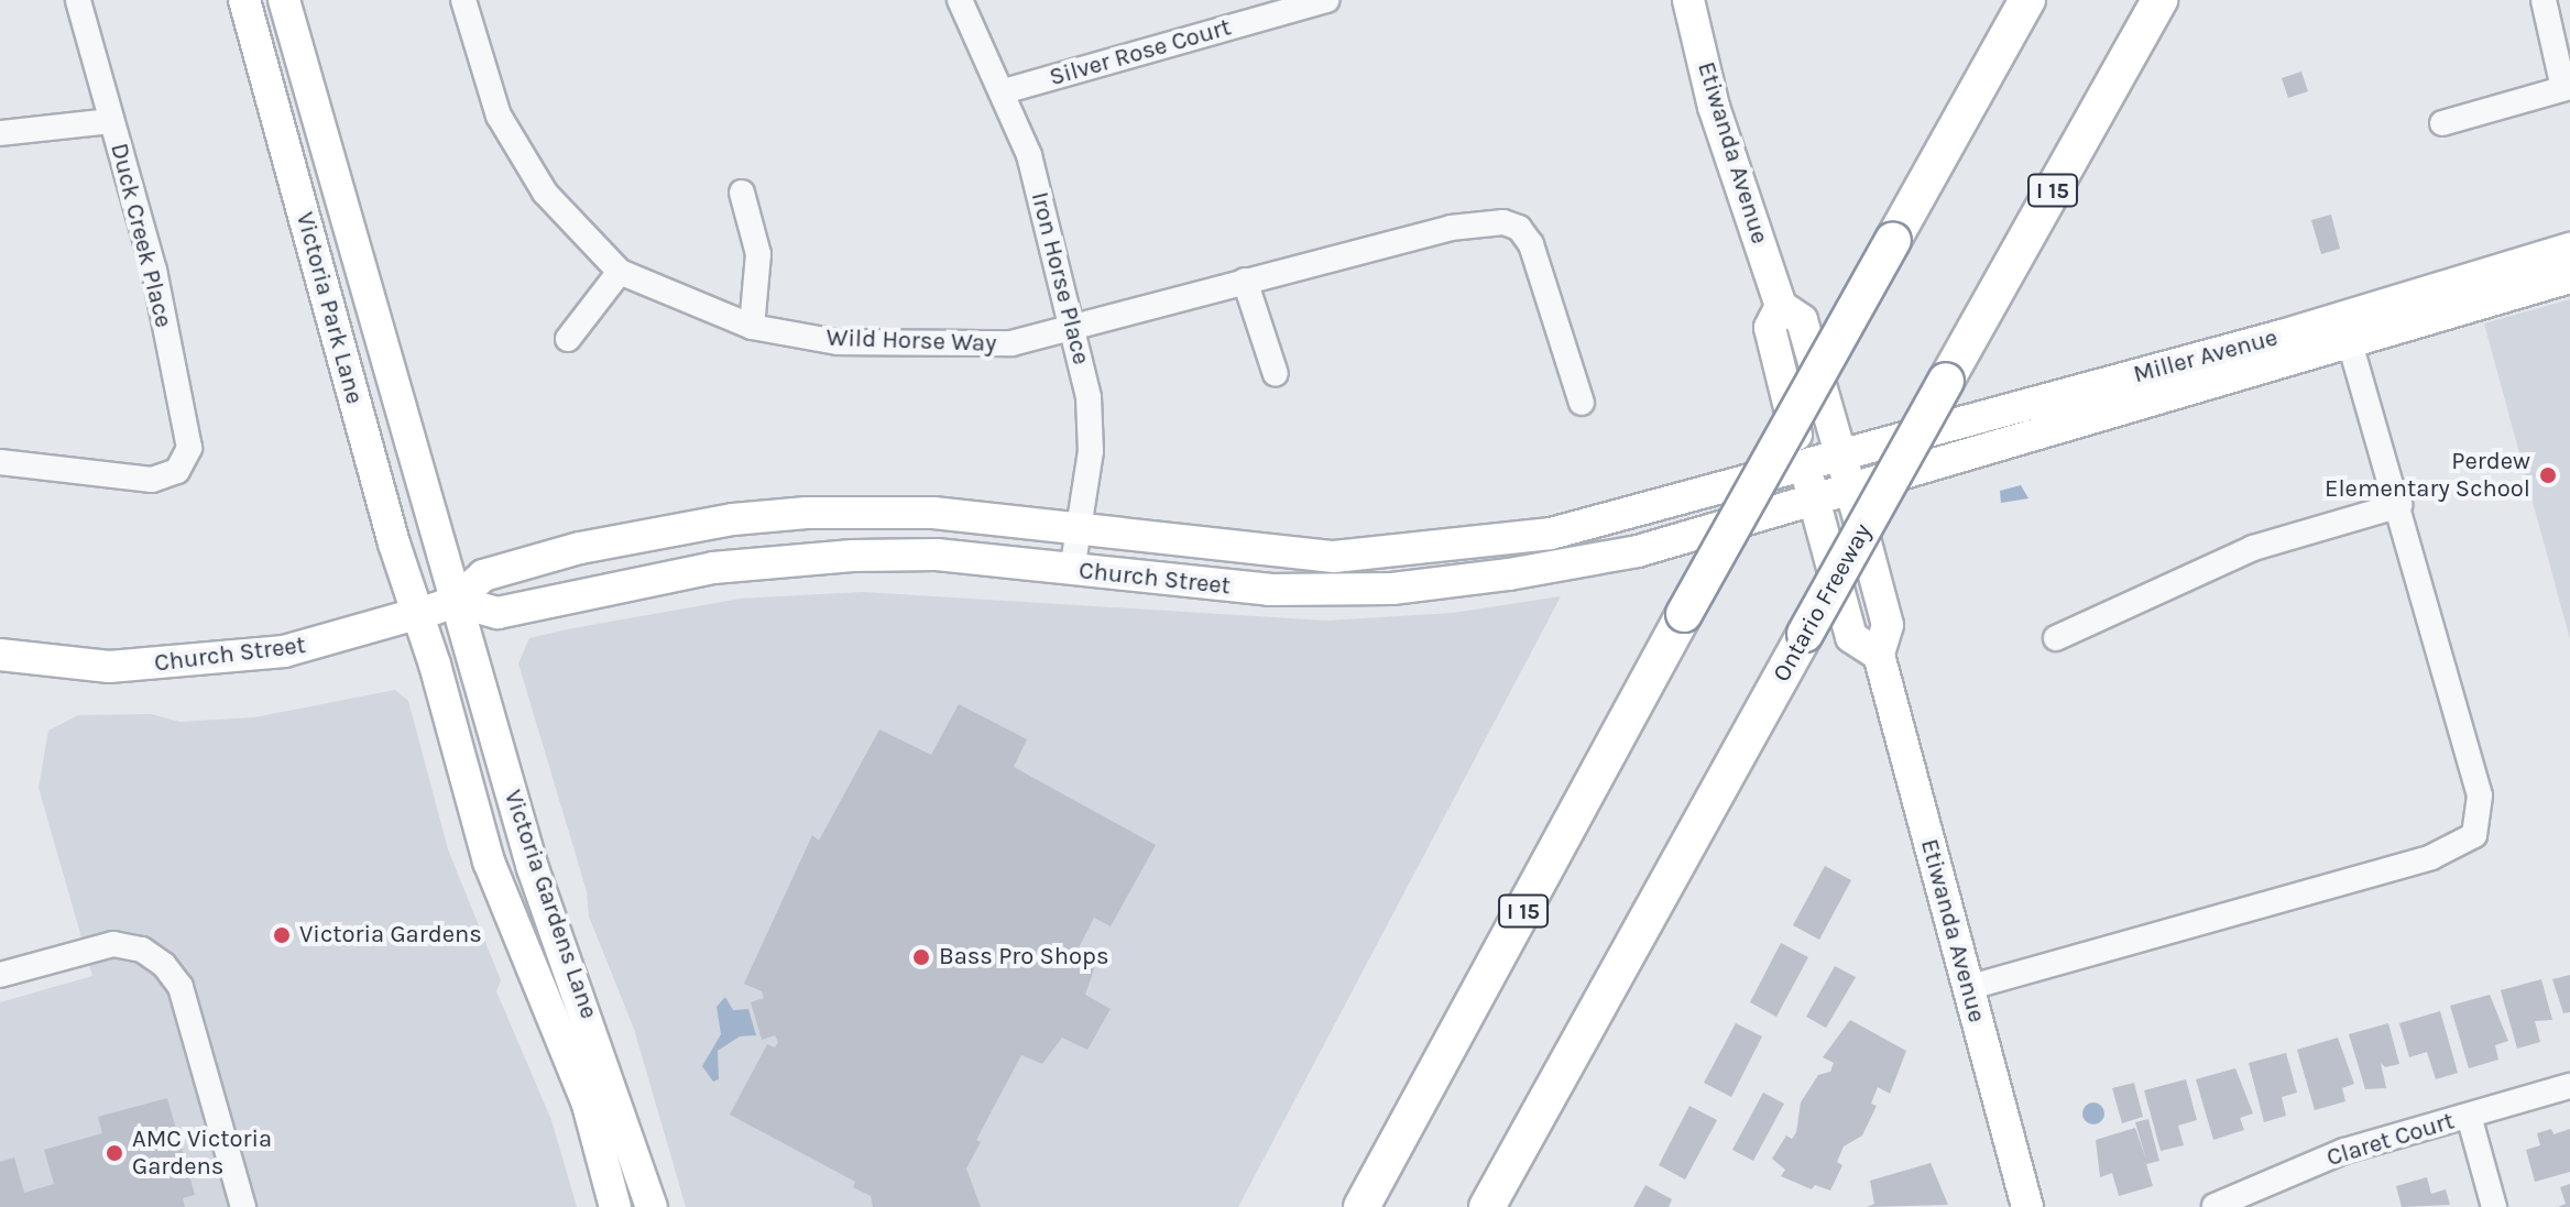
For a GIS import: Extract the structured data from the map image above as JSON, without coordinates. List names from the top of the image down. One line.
{"streets":{"highway":["I 15","Ontario Freeway"],"main road":["Etiwanda Avenue","Victoria Park Lane","Miller Avenue","Church Street","Victoria Gardens Lane"],"street":["Silver Rose Court","Duck Creek Place","Iron Horse Place","Wild Horse Way","Claret Court"]},"crossings":[["Silver Rose Court","Iron Horse Place"],["Etiwanda Avenue","Miller Avenue"],["Etiwanda Avenue","Church Street"],["Iron Horse Place","Wild Horse Way"],["Iron Horse Place","Church Street"],["Victoria Park Lane","Church Street"],["Victoria Park Lane","Victoria Gardens Lane"],["Miller Avenue","Church Street"],["Church Street","Victoria Gardens Lane"]],"places":["Perdew Elementary School","Victoria Gardens","Bass Pro Shops","AMC Victoria Gardens"]}
